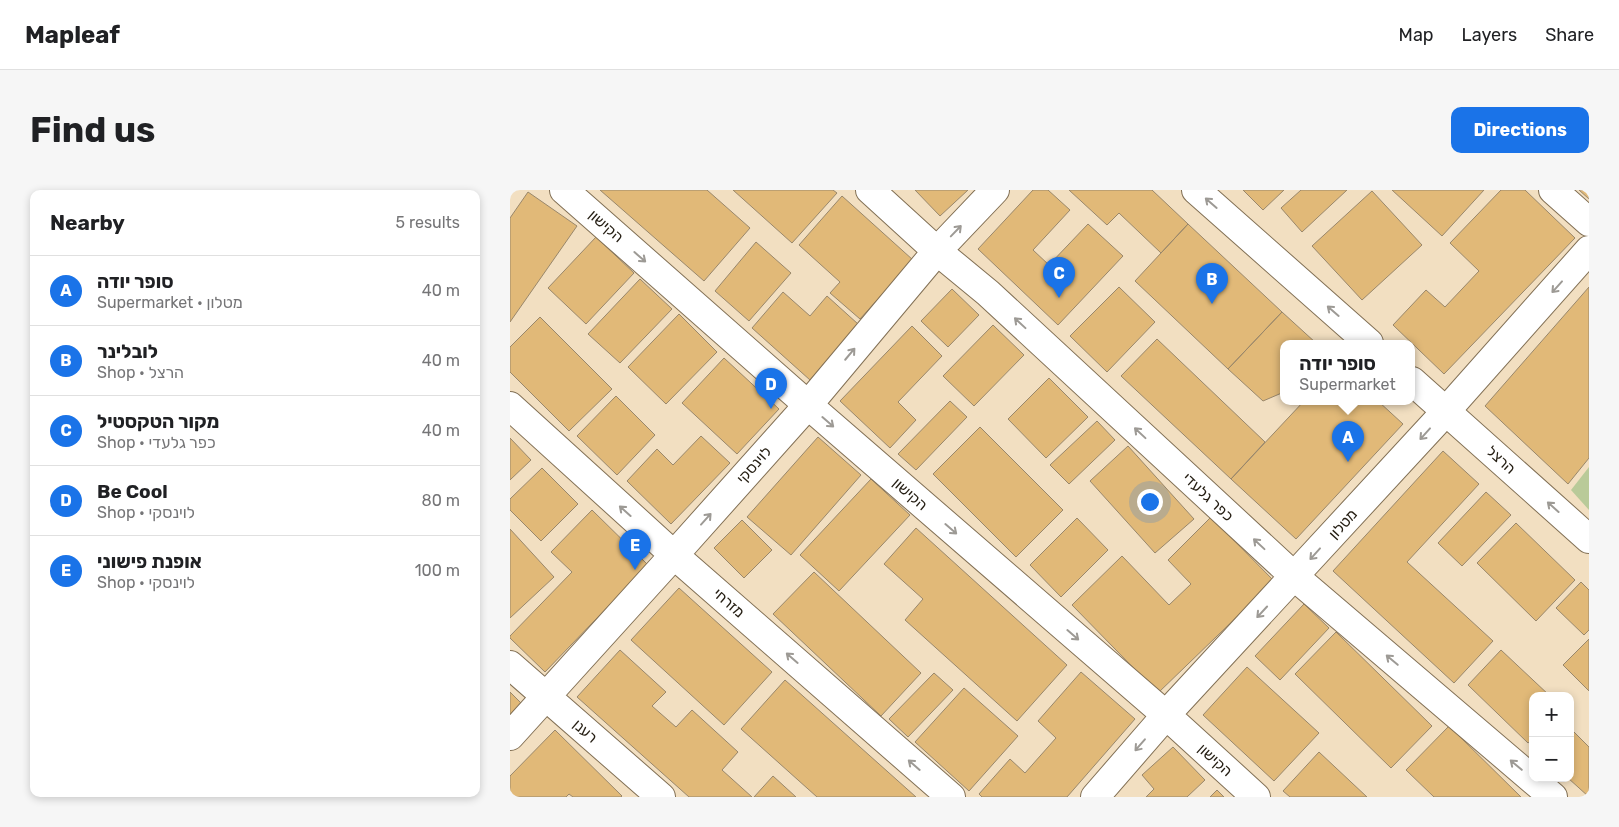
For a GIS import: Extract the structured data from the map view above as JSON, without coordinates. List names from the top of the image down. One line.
{"streets":{"street":["הקישון","הרצל","לוינסקי","כפר גלעדי","מטלון","מזרחי","רענן"]},"crossings":[["הקישון","לוינסקי"],["הקישון","מטלון"],["הרצל","מטלון"],["לוינסקי","כפר גלעדי"],["לוינסקי","מזרחי"],["לוינסקי","רענן"],["כפר גלעדי","מטלון"]],"one_way":["הקישון","הרצל","לוינסקי","כפר גלעדי","מטלון","מזרחי"],"page":{"header":"Mapleaf","nav":["Map","Layers","Share"],"buttons":"Directions","title":"Find us","heading":["Nearby","5 results"],"list":[{"mark":"A","name":"סופר יודה","note":"Supermarket · מטלון","value":"40 m"},{"mark":"B","name":"לובלינר","note":"Shop · הרצל","value":"40 m"},{"mark":"C","name":"מקור הטקסטיל","note":"Shop · כפר גלעדי","value":"40 m"},{"mark":"D","name":"Be Cool","note":"Shop · לוינסקי","value":"80 m"},{"mark":"E","name":"אופנת פישוני","note":"Shop · לוינסקי","value":"100 m"}],"pins":["C","B","D","A","E"],"popup":["סופר יודה","Supermarket"],"map_buttons":["+","−"]}}
